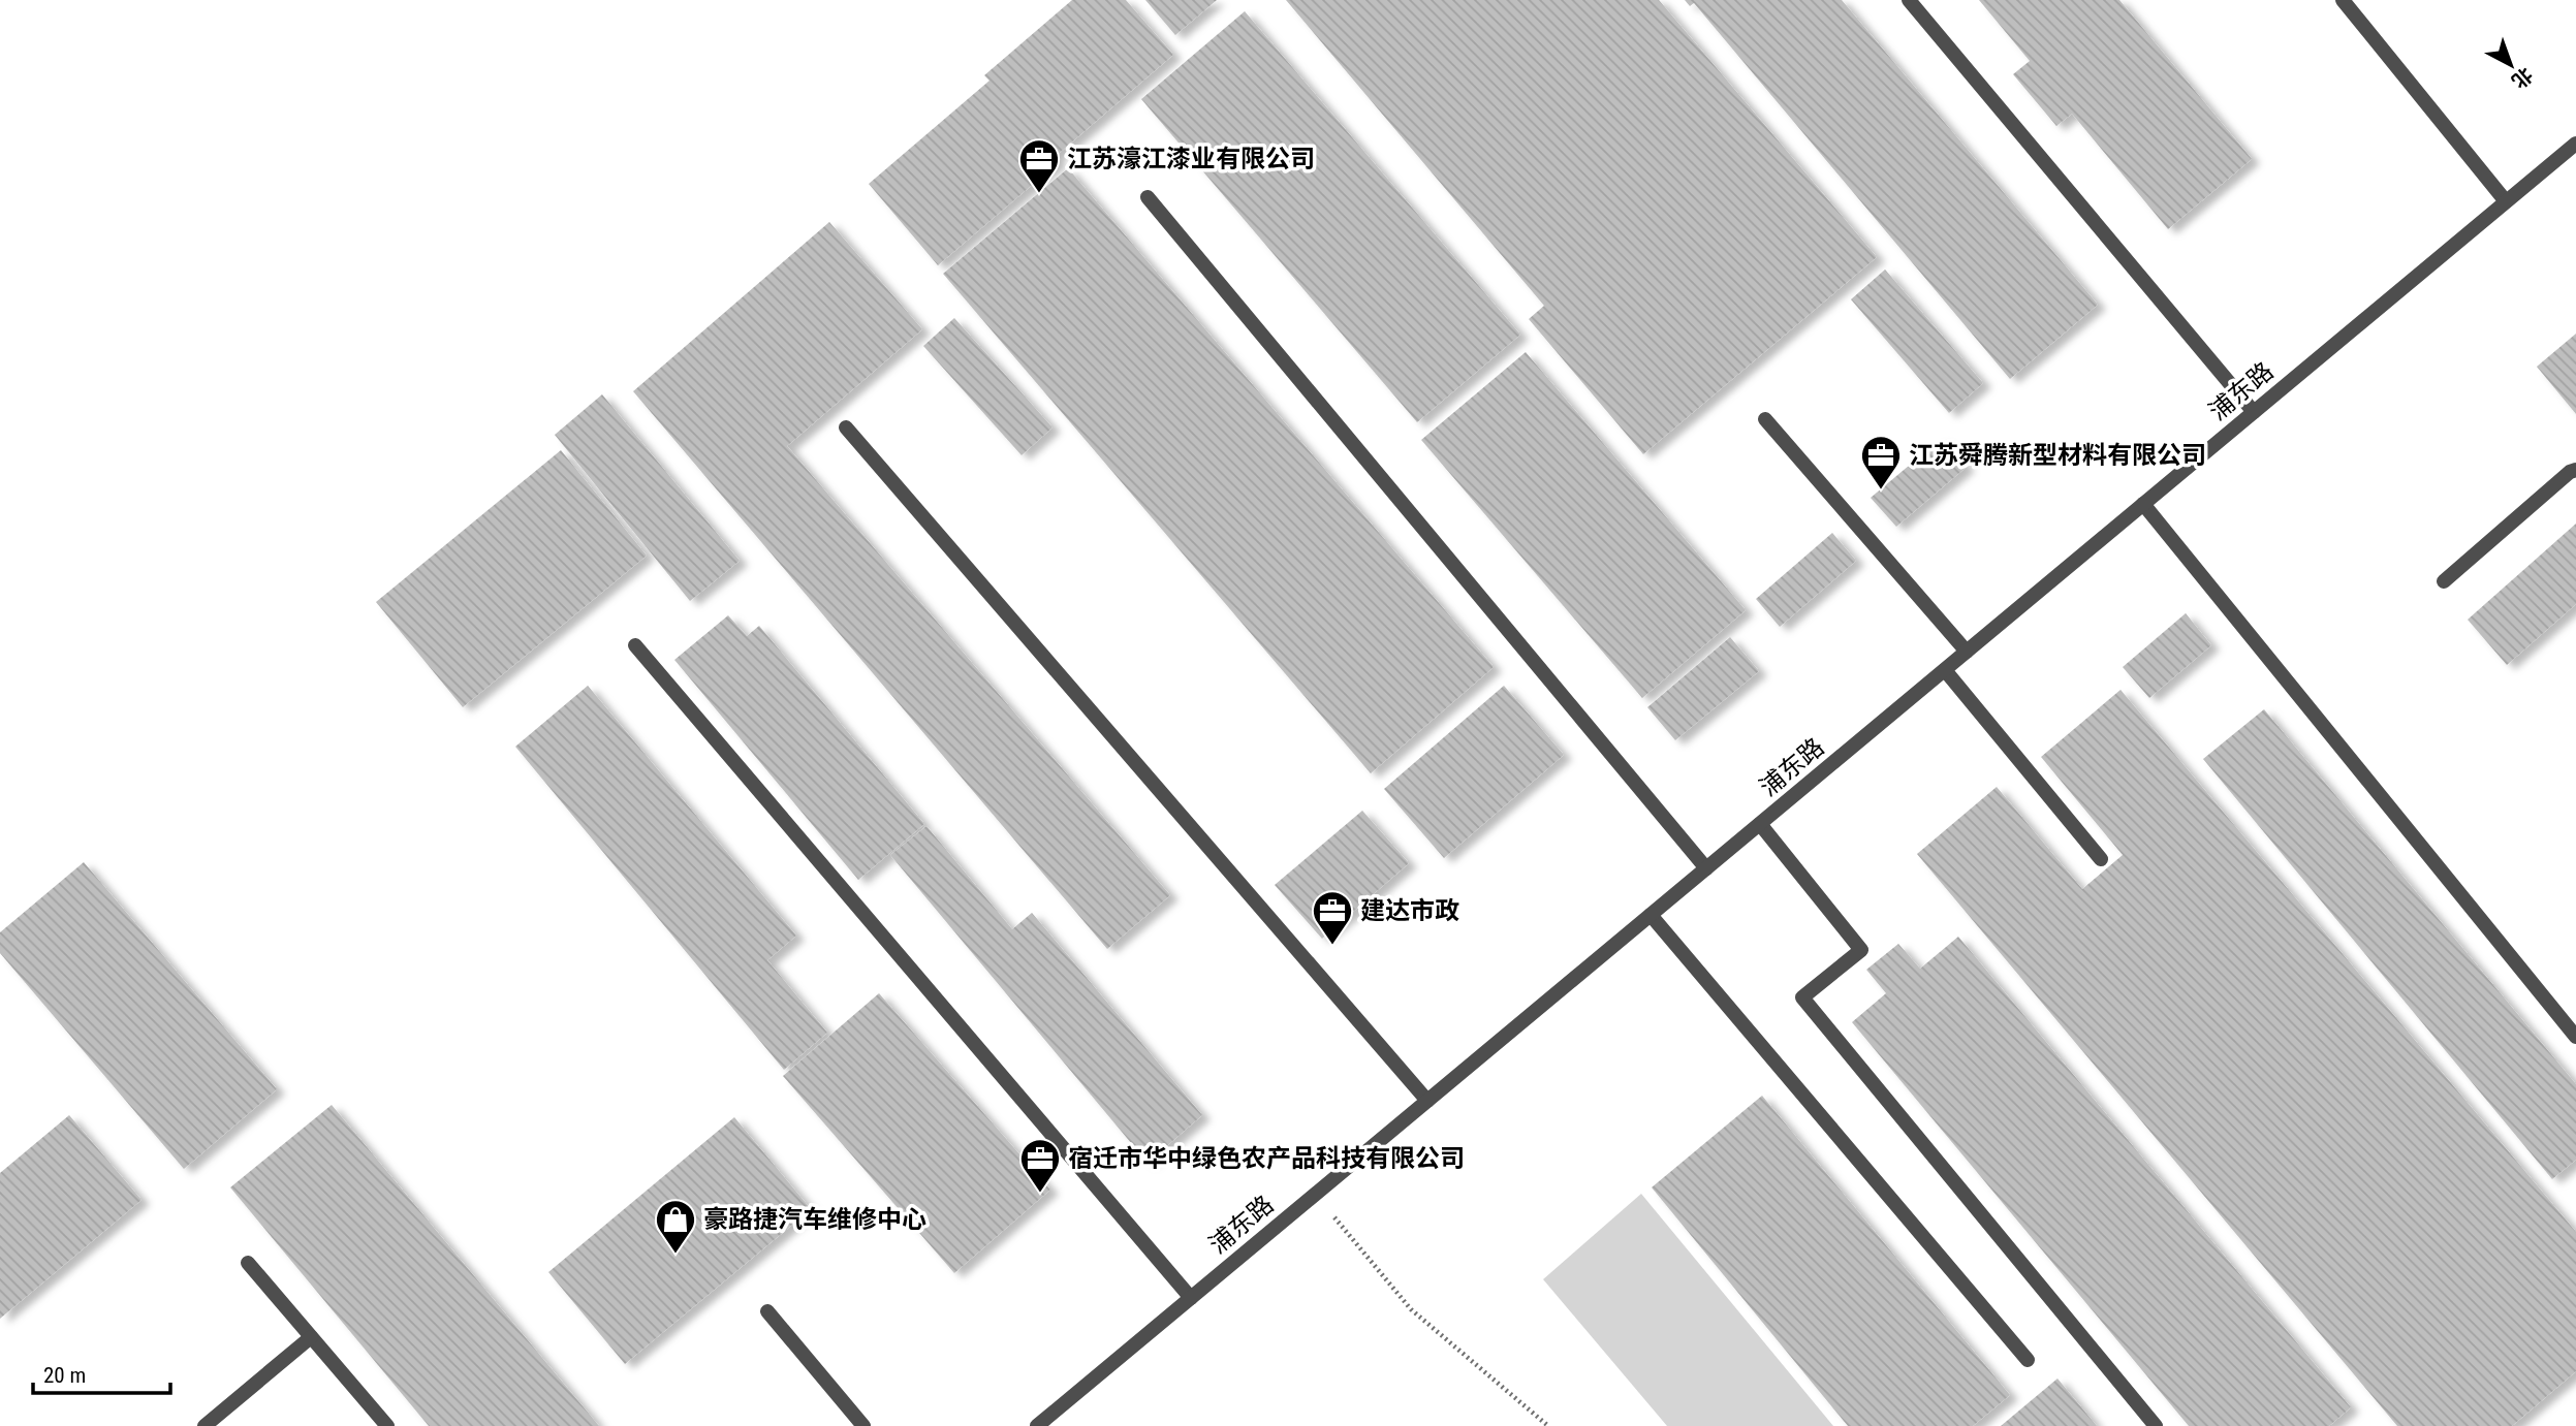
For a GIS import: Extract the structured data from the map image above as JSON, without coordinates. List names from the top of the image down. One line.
{"streets":{"street":["浦东路"]},"places":{"office":["江苏濠江漆业有限公司","江苏舜腾新型材料有限公司","建达市政","宿迁市华中绿色农产品科技有限公司"],"shop":["豪路捷汽车维修中心"]},"scale_bar":"20 m","north":"bottom right"}
